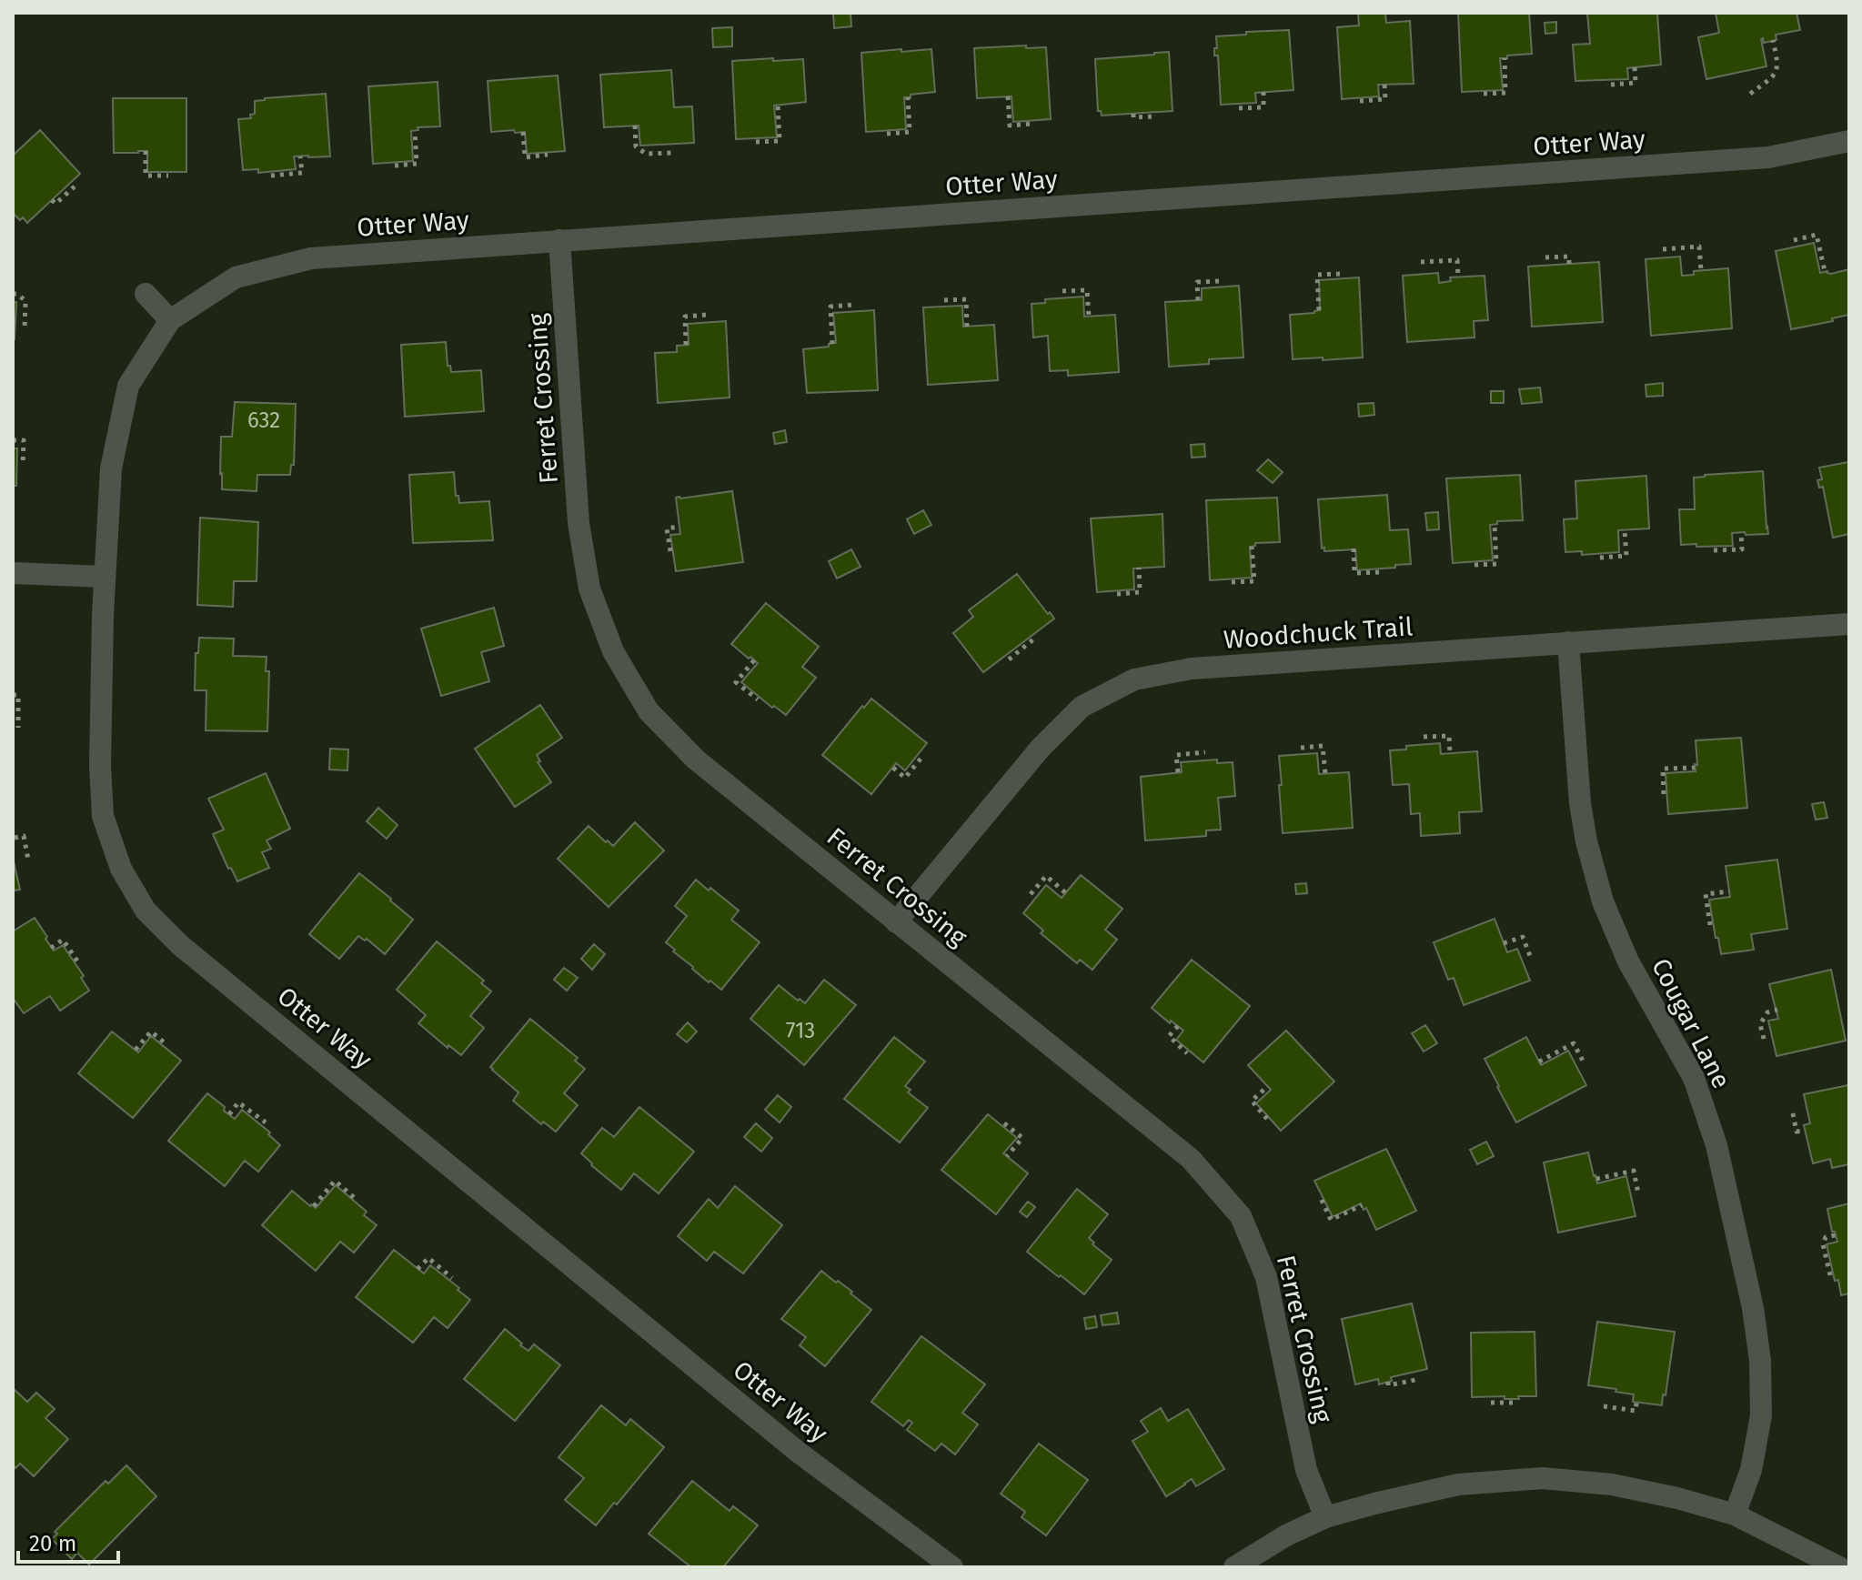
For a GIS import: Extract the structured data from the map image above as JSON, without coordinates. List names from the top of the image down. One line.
{"streets":{"street":["Otter Way","Ferret Crossing","Woodchuck Trail","Cougar Lane"]},"crossings":[["Otter Way","Ferret Crossing"],["Ferret Crossing","Woodchuck Trail"],["Woodchuck Trail","Cougar Lane"]],"house_numbers":["632","713"],"scale_bar":"20 m"}
